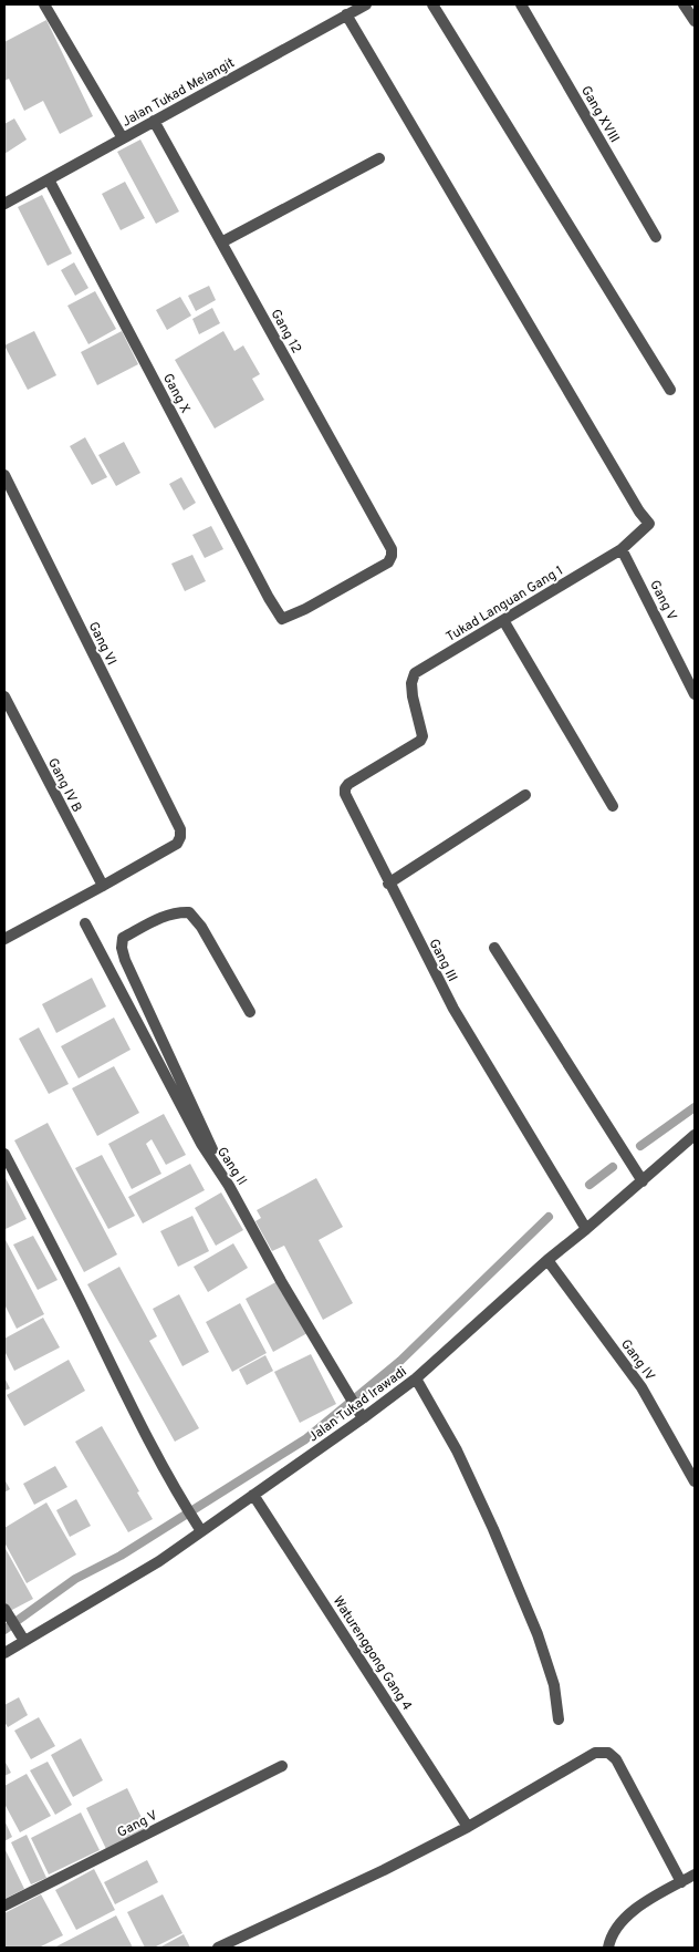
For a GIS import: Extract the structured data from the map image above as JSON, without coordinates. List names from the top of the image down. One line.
{"streets":{"street":["Jalan Tukad Melangit","Gang XVIII","Gang 12","Gang X","Gang V","Tukad Languan Gang 1","Gang VI","Gang IV B","Gang III","Gang II","Gang IV","Jalan Tukad Irawadi","Waturenggong Gang 4"]},"crossings":[["Jalan Tukad Melangit","Gang 12"],["Jalan Tukad Melangit","Gang X"],["Jalan Tukad Melangit","Tukad Languan Gang 1"],["Gang 12","Gang X"],["Gang V","Tukad Languan Gang 1"],["Tukad Languan Gang 1","Gang III"],["Gang VI","Gang IV B"],["Gang III","Jalan Tukad Irawadi"],["Gang II","Jalan Tukad Irawadi"],["Gang IV","Jalan Tukad Irawadi"],["Jalan Tukad Irawadi","Waturenggong Gang 4"]]}
